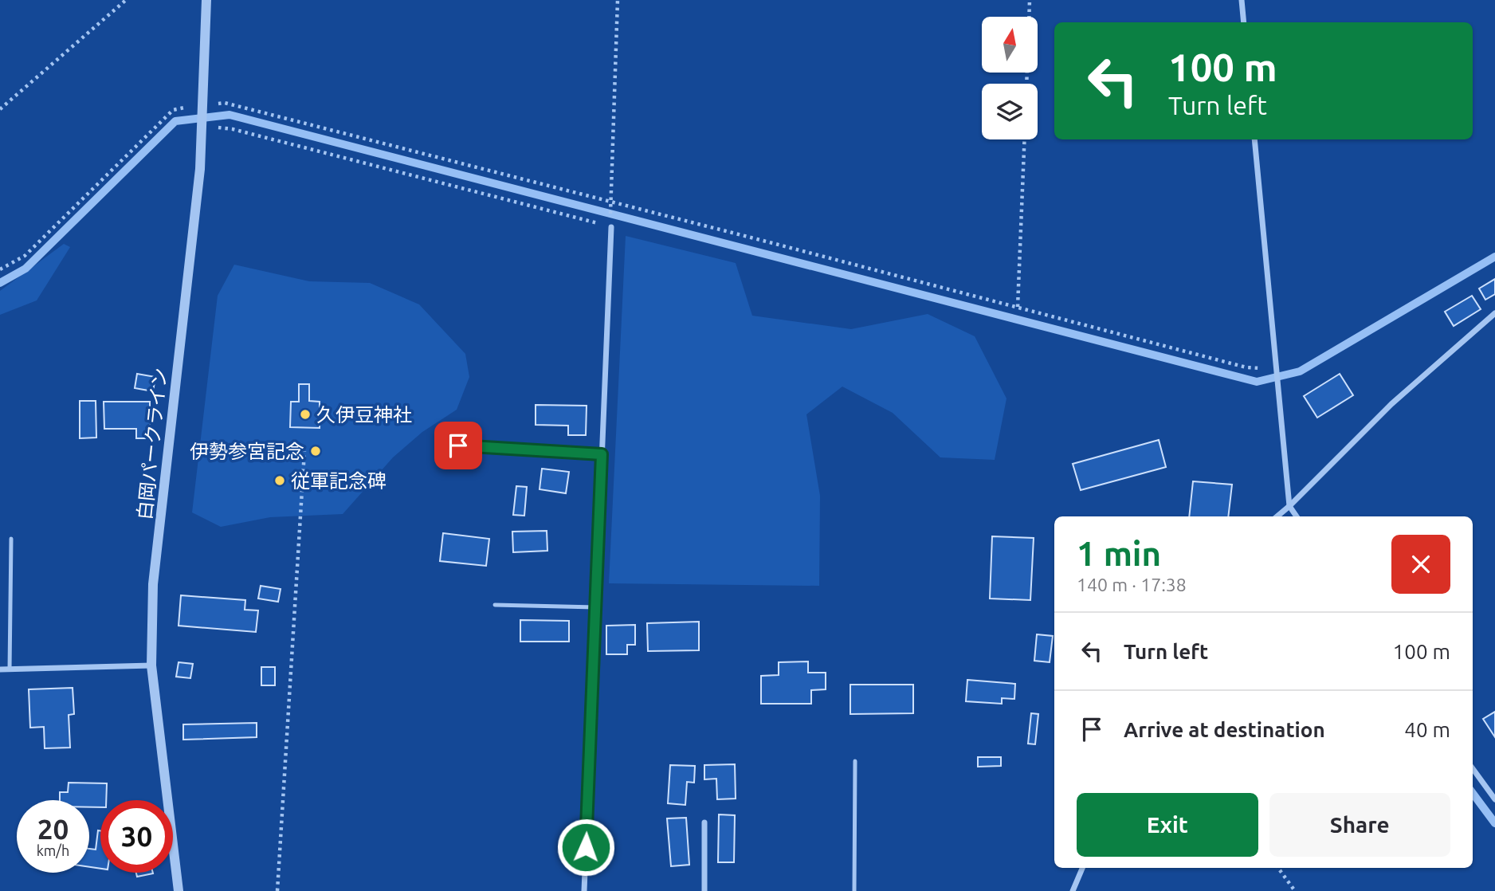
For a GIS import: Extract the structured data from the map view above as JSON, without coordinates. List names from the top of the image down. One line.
{"streets":{"street":["白岡パークライン"]},"places":["久伊豆神社","伊勢参宮記念","従軍記念碑"],"north":"top","page":{"turn":["100 m","Turn left"],"heading":["1 min","140 m · 17:38"],"list":[{"name":"Turn left","value":"100 m"},{"name":"Arrive at destination","value":"40 m"}],"buttons":["Exit","Share"],"speed":"20 km/h","limit":"30"}}
